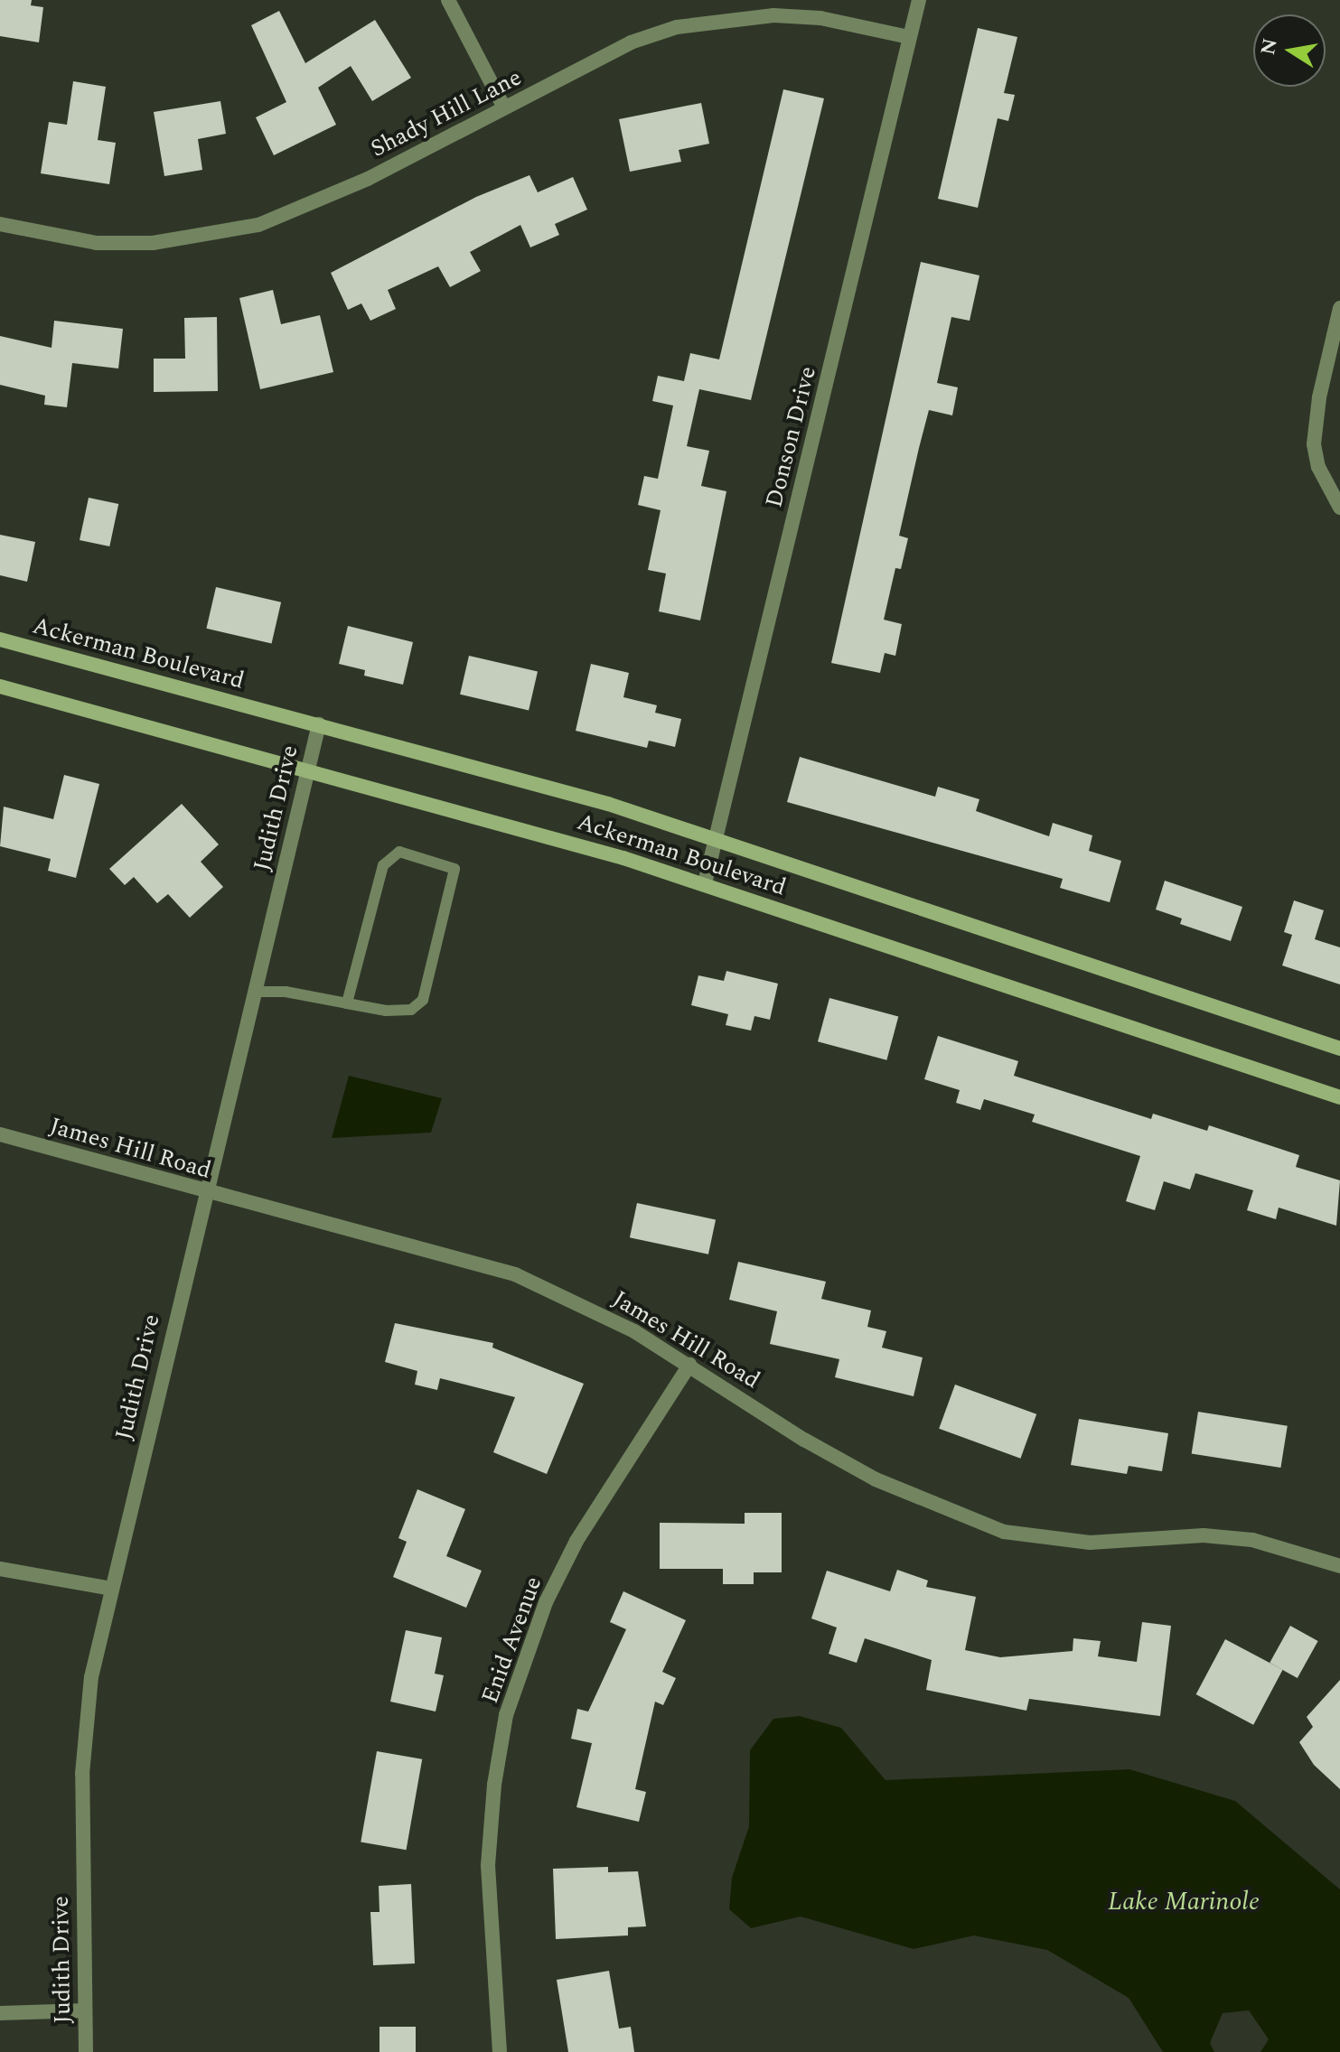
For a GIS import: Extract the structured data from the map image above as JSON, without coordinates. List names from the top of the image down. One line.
{"streets":{"street":["Shady Hill Lane","Donson Drive","Ackerman Boulevard","Judith Drive","James Hill Road","Enid Avenue"]},"crossings":[["Shady Hill Lane","Donson Drive"],["Donson Drive","Ackerman Boulevard"],["Ackerman Boulevard","Judith Drive"],["Judith Drive","James Hill Road"],["James Hill Road","Enid Avenue"]],"water":["Lake Marinole"],"north":"left"}
